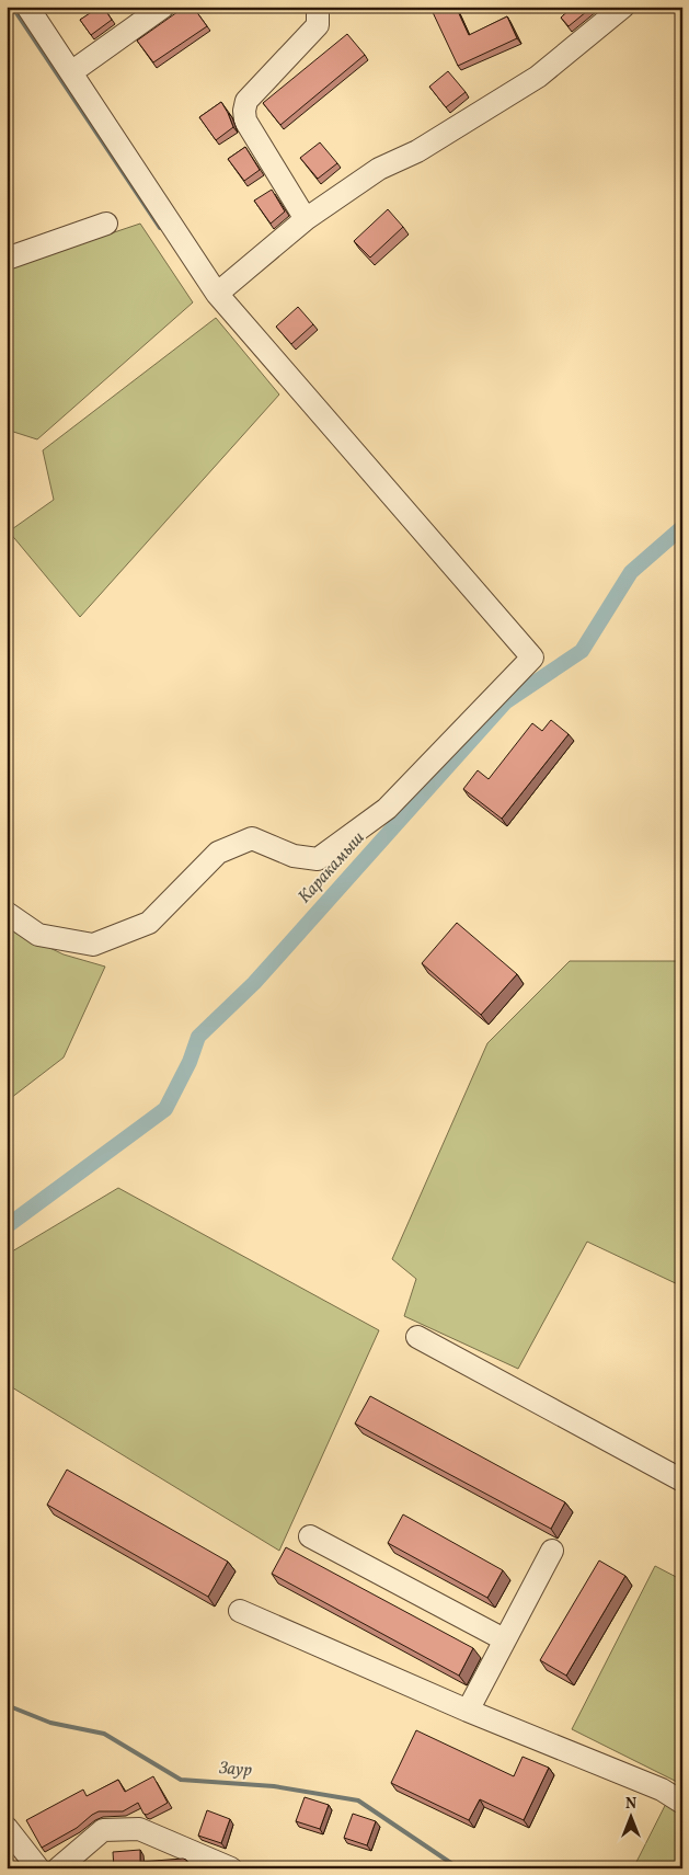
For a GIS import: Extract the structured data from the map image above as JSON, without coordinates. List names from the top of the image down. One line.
{"water":["Каракамыш","Заур"],"north":"top"}
